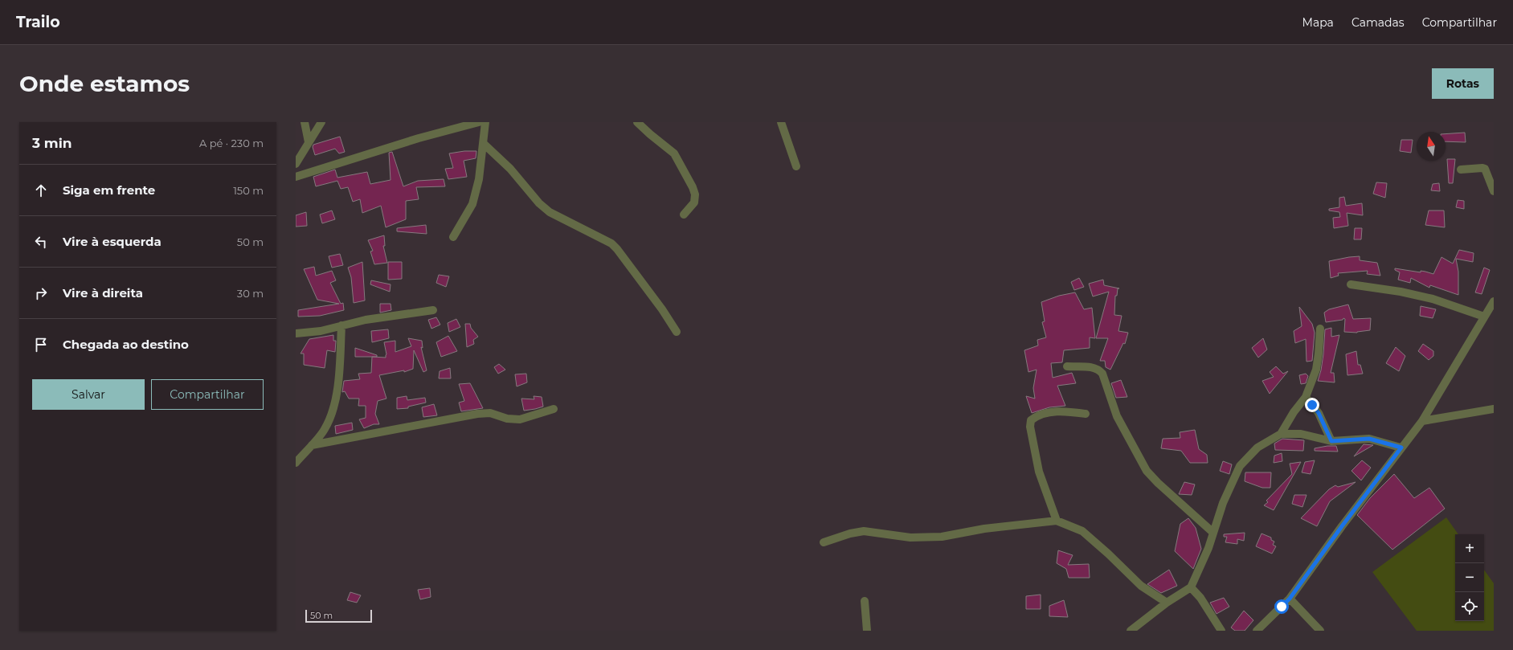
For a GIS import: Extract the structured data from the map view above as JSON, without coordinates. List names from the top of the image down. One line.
{"scale_bar":"50 m","north":"top","page":{"header":"Trailo","nav":["Mapa","Camadas","Compartilhar"],"buttons":["Rotas",["Salvar","Compartilhar"]],"title":"Onde estamos","heading":["3 min","A pé · 230 m"],"list":[["Siga em frente","150 m"],["Vire à esquerda","50 m"],["Vire à direita","30 m"],"Chegada ao destino"],"map_buttons":["+","−"],"scale":"50 m"}}
